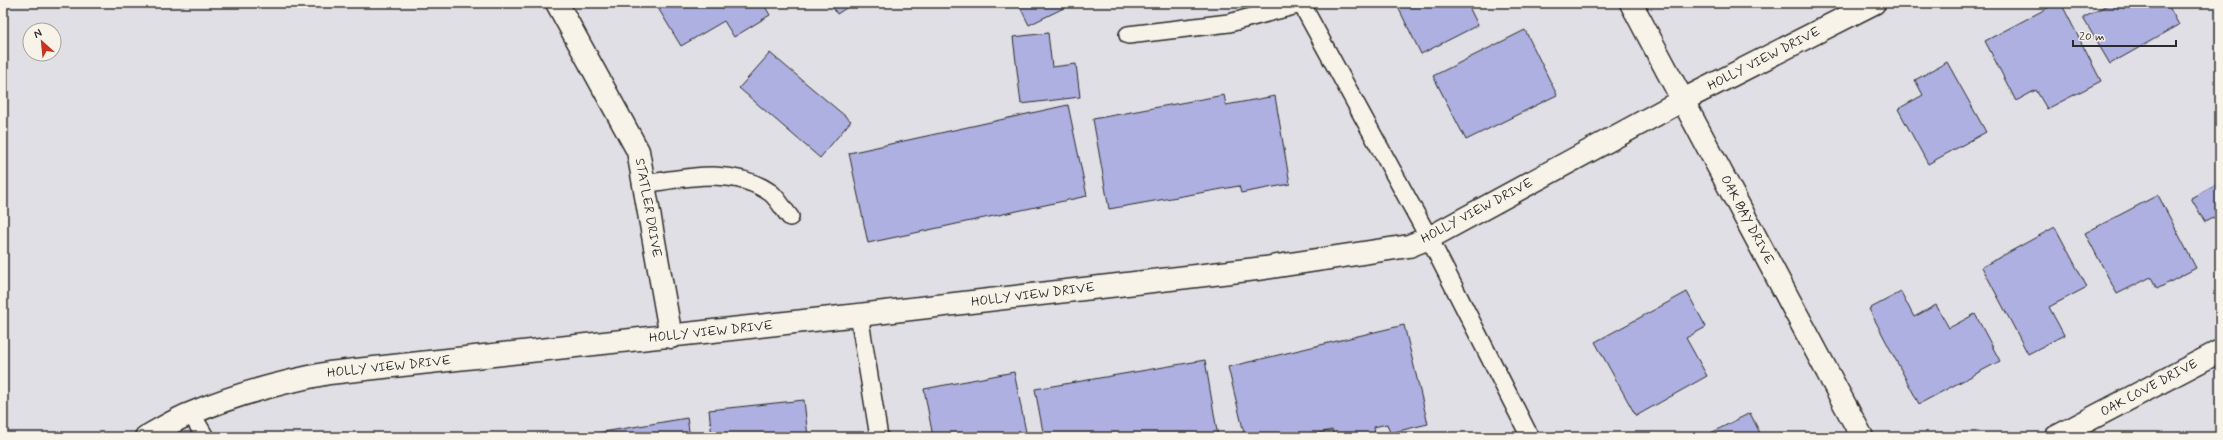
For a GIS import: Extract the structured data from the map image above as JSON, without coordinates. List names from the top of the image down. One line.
{"streets":{"street":["HOLLY VIEW DRIVE","STATLER DRIVE","OAK BAY DRIVE","OAK COVE DRIVE"]},"crossings":[["HOLLY VIEW DRIVE","STATLER DRIVE"],["HOLLY VIEW DRIVE","OAK BAY DRIVE"]],"scale_bar":"20 m","north":"top left"}
